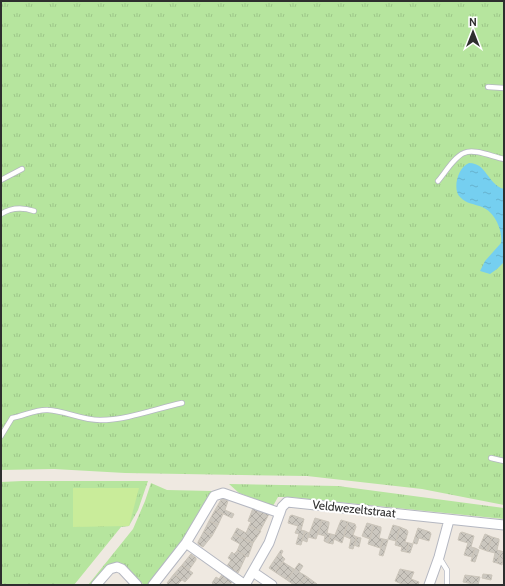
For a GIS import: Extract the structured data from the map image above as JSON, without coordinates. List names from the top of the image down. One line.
{"streets":{"street":["Veldwezeltstraat"]},"north":"top"}
